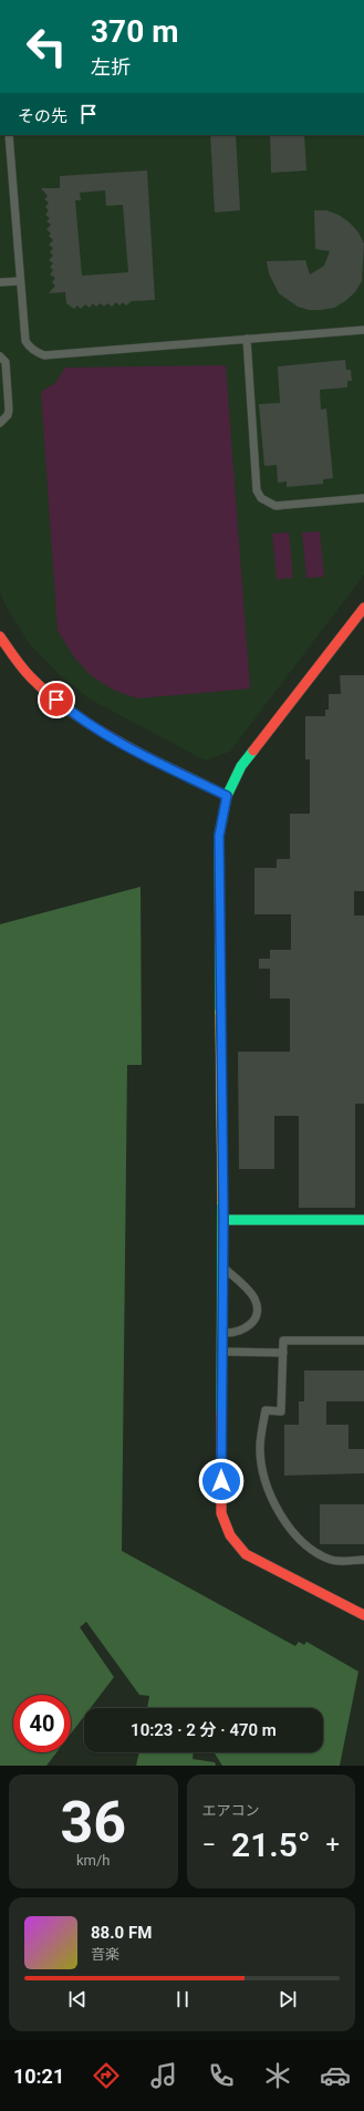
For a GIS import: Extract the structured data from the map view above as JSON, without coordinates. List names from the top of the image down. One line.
{"page":{"turn":["370 m","左折"],"then":"その先","limit":"40","trip":"10:23 · 2 分 · 470 m","tile":[["36","km/h"],"エアコン"],"heat":["−","21.5°","+"],"song":["88.0 FM","音楽"],"tabs":"10:21"}}
